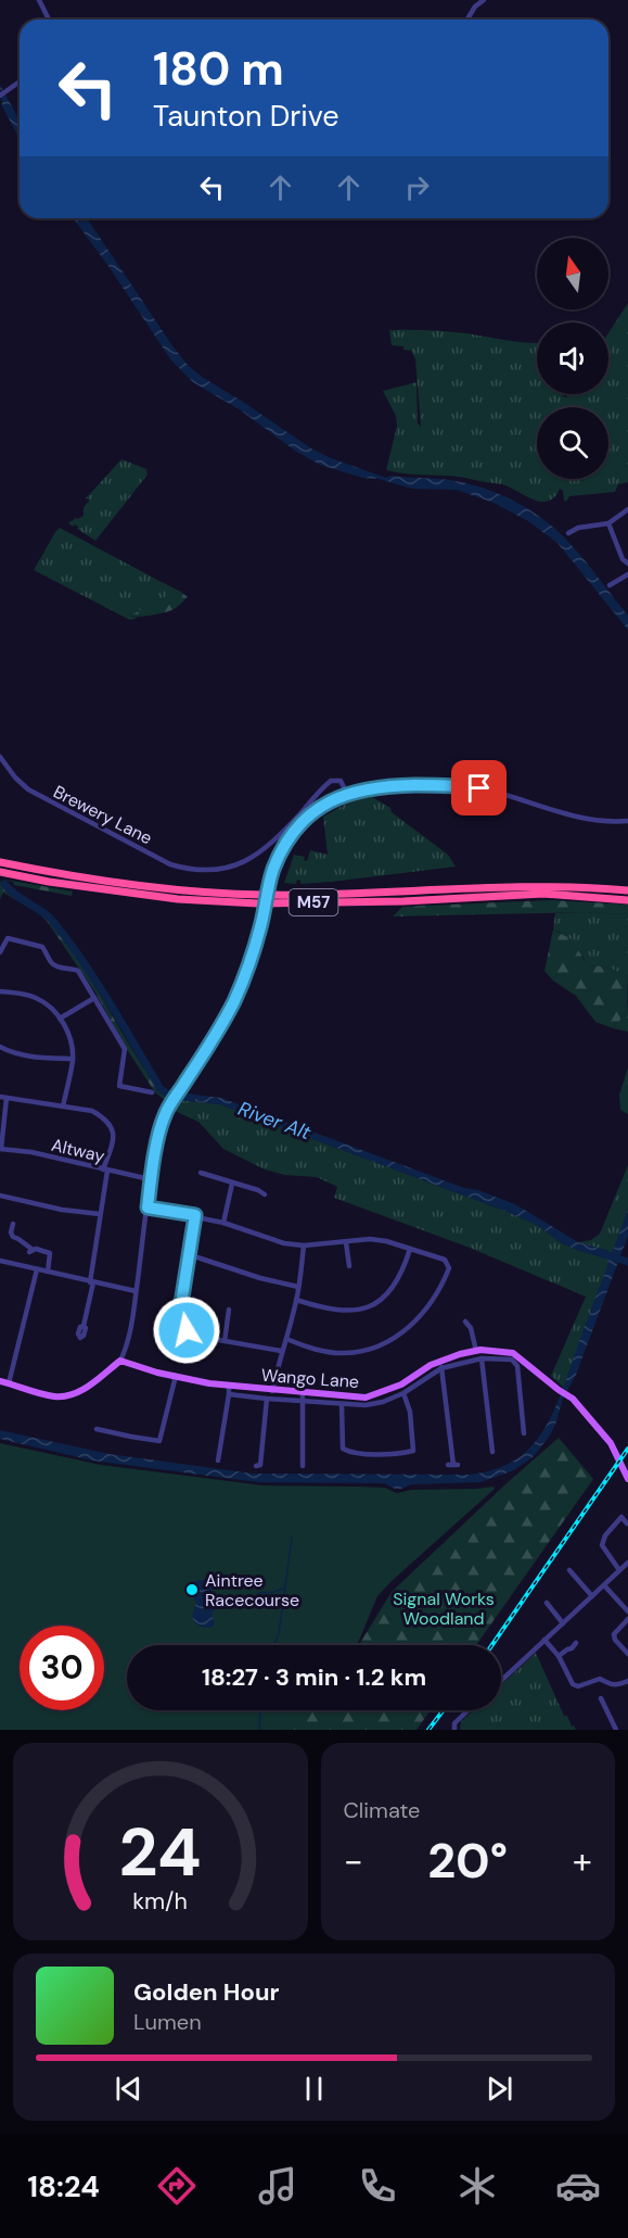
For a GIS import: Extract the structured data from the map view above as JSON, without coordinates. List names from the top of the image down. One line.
{"streets":{"highway":["M57"],"main road":["Wango Lane"],"street":["Brewery Lane","Altway"]},"water":["River Alt"],"parks":["Signal Works Woodland"],"places":["Aintree Racecourse"],"north":"top","page":{"turn":["180 m","Taunton Drive"],"limit":"30","trip":"18:27 · 3 min · 1.2 km","tile":"Climate","heat":["−","20°","+"],"song":["Golden Hour","Lumen"],"tabs":"18:24","gauge":["24","km/h"]}}
